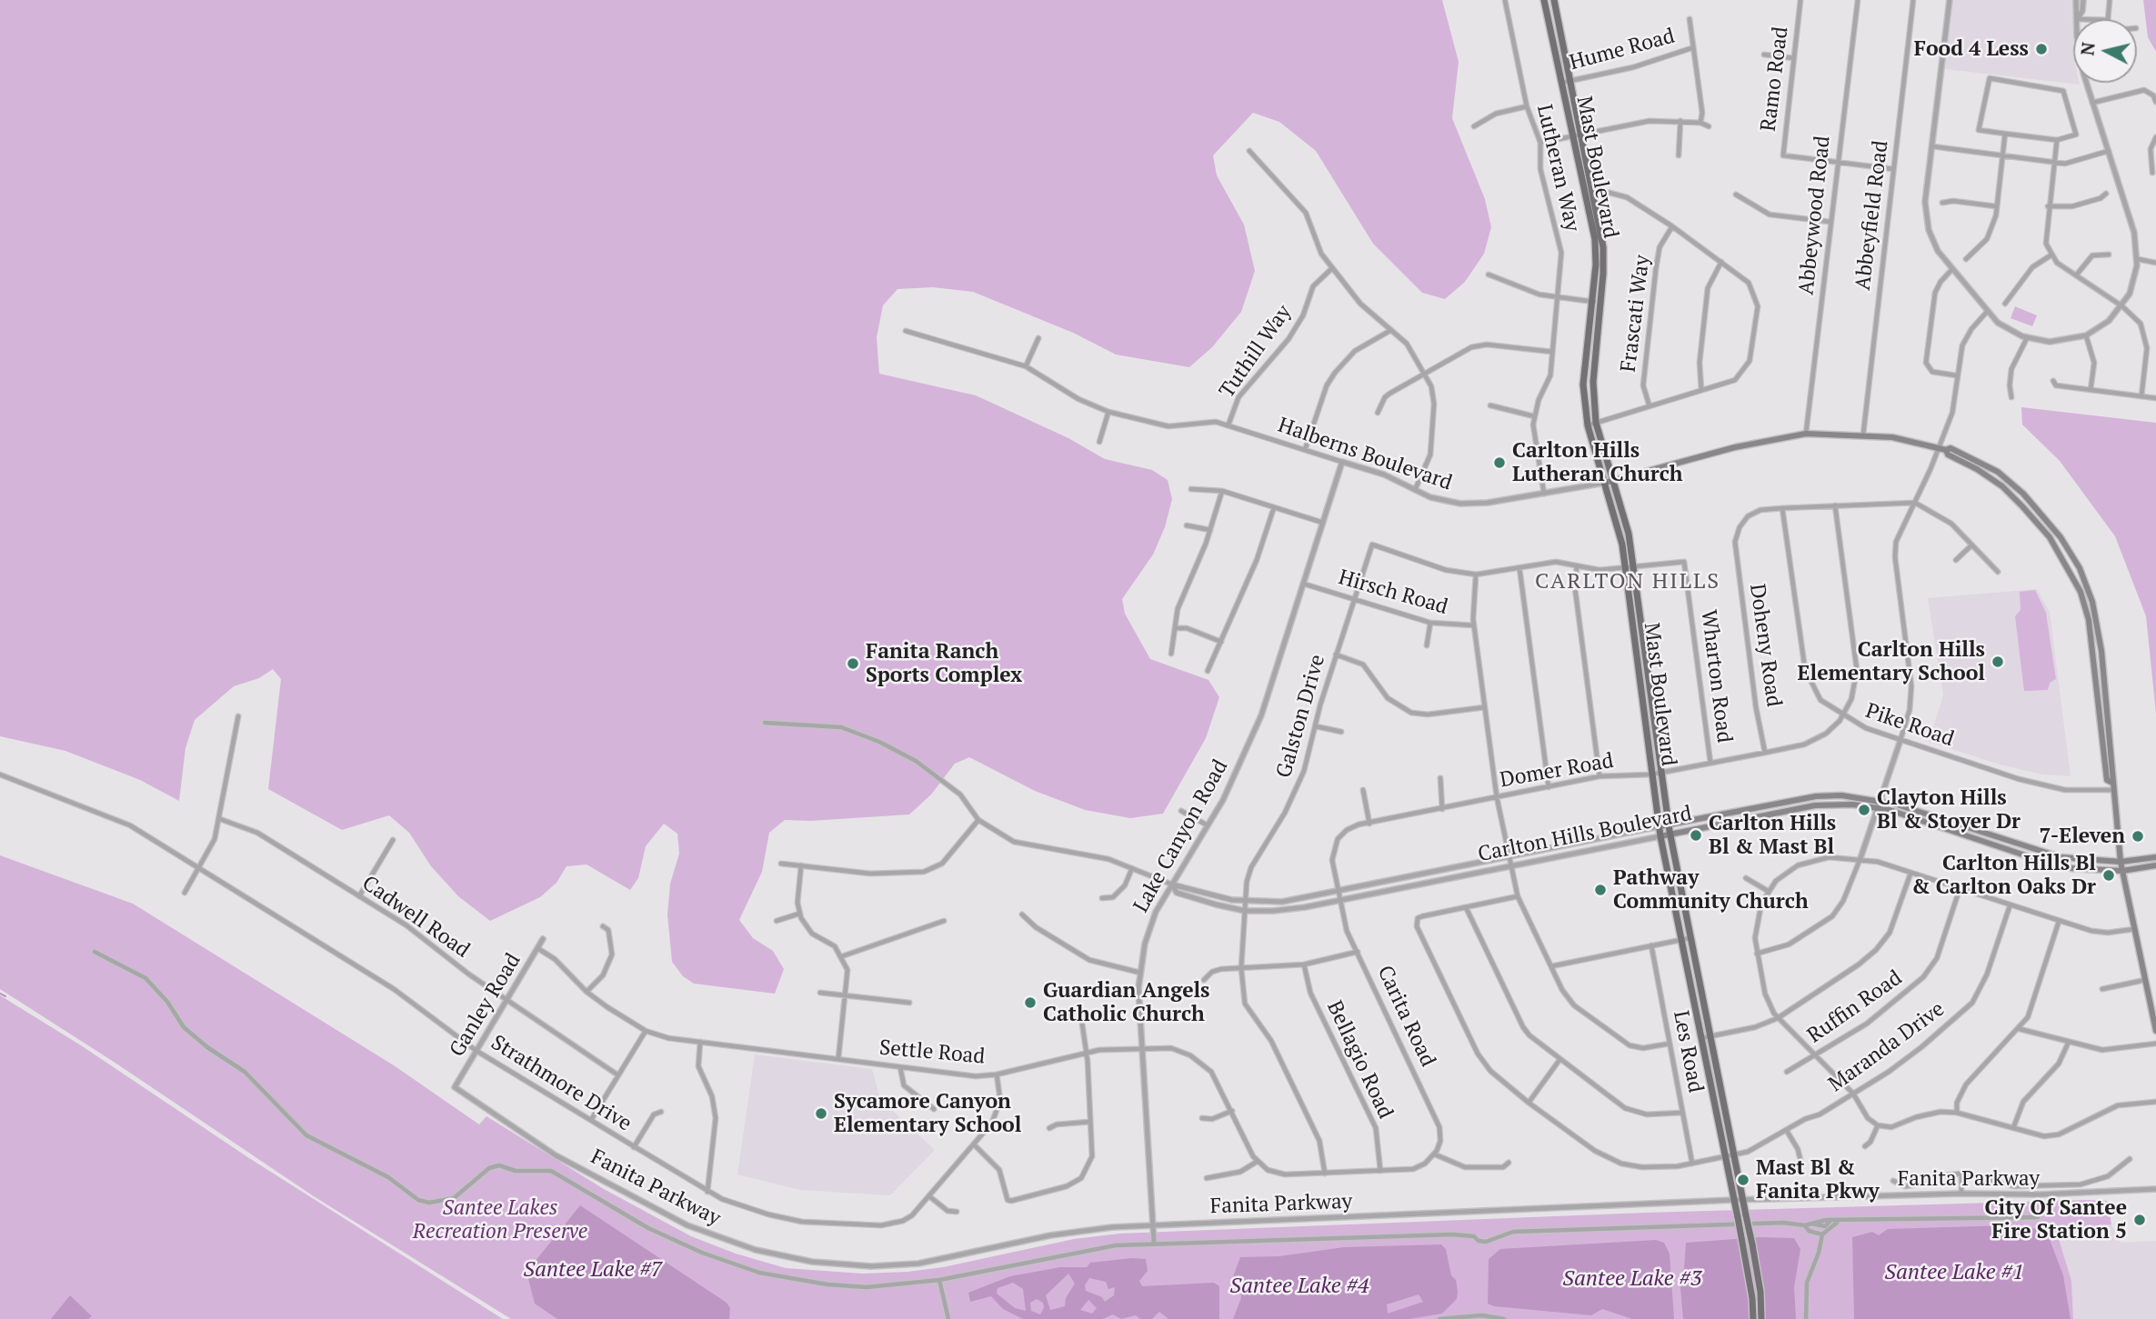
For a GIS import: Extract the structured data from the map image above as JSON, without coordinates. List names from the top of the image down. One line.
{"streets":{"main road":["Mast Boulevard","Halberns Boulevard","Carlton Hills Boulevard"],"street":["Hume Road","Ramo Road","Lutheran Way","Abbeywood Road","Abbeyfield Road","Frascati Way","Tuthill Way","Hirsch Road","Doheny Road","Wharton Road","Galston Drive","Pike Road","Domer Road","Lake Canyon Road","Cadwell Road","Ganley Road","Ruffin Road","Carita Road","Maranda Drive","Les Road","Settle Road","Bellagio Road","Strathmore Drive","Fanita Parkway"]},"crossings":[["Hume Road","Mast Boulevard"],["Ramo Road","Abbeywood Road"],["Mast Boulevard","Halberns Boulevard"],["Mast Boulevard","Wharton Road"],["Mast Boulevard","Domer Road"],["Mast Boulevard","Carlton Hills Boulevard"],["Mast Boulevard","Maranda Drive"],["Mast Boulevard","Fanita Parkway"],["Lutheran Way","Halberns Boulevard"],["Abbeywood Road","Halberns Boulevard"],["Abbeyfield Road","Halberns Boulevard"],["Tuthill Way","Halberns Boulevard"],["Halberns Boulevard","Lake Canyon Road"],["Hirsch Road","Galston Drive"],["Hirsch Road","Lake Canyon Road"],["Doheny Road","Pike Road"],["Doheny Road","Domer Road"],["Wharton Road","Domer Road"],["Galston Drive","Carlton Hills Boulevard"],["Pike Road","Domer Road"],["Domer Road","Carlton Hills Boulevard"],["Domer Road","Carita Road"],["Carlton Hills Boulevard","Lake Canyon Road"],["Carlton Hills Boulevard","Carita Road"],["Lake Canyon Road","Settle Road"],["Lake Canyon Road","Fanita Parkway"],["Cadwell Road","Ganley Road"],["Ganley Road","Settle Road"],["Ganley Road","Strathmore Drive"],["Ganley Road","Fanita Parkway"],["Maranda Drive","Les Road"],["Settle Road","Strathmore Drive"]],"districts":["CARLTON HILLS"],"water":["Santee Lake #7","Santee Lake #1","Santee Lake #3","Santee Lake #4"],"parks":["Santee Lakes Recreation Preserve"],"places":["Food 4 Less","Carlton Hills Lutheran Church","Carlton Hills Elementary School","Fanita Ranch Sports Complex","Clayton Hills Bl & Stoyer Dr","Carlton Hills Bl & Mast Bl","7-Eleven","Carlton Hills Bl & Carlton Oaks Dr","Pathway Community Church","Guardian Angels Catholic Church","Sycamore Canyon Elementary School","Mast Bl & Fanita Pkwy","City Of Santee Fire Station 5"],"north":"left"}
